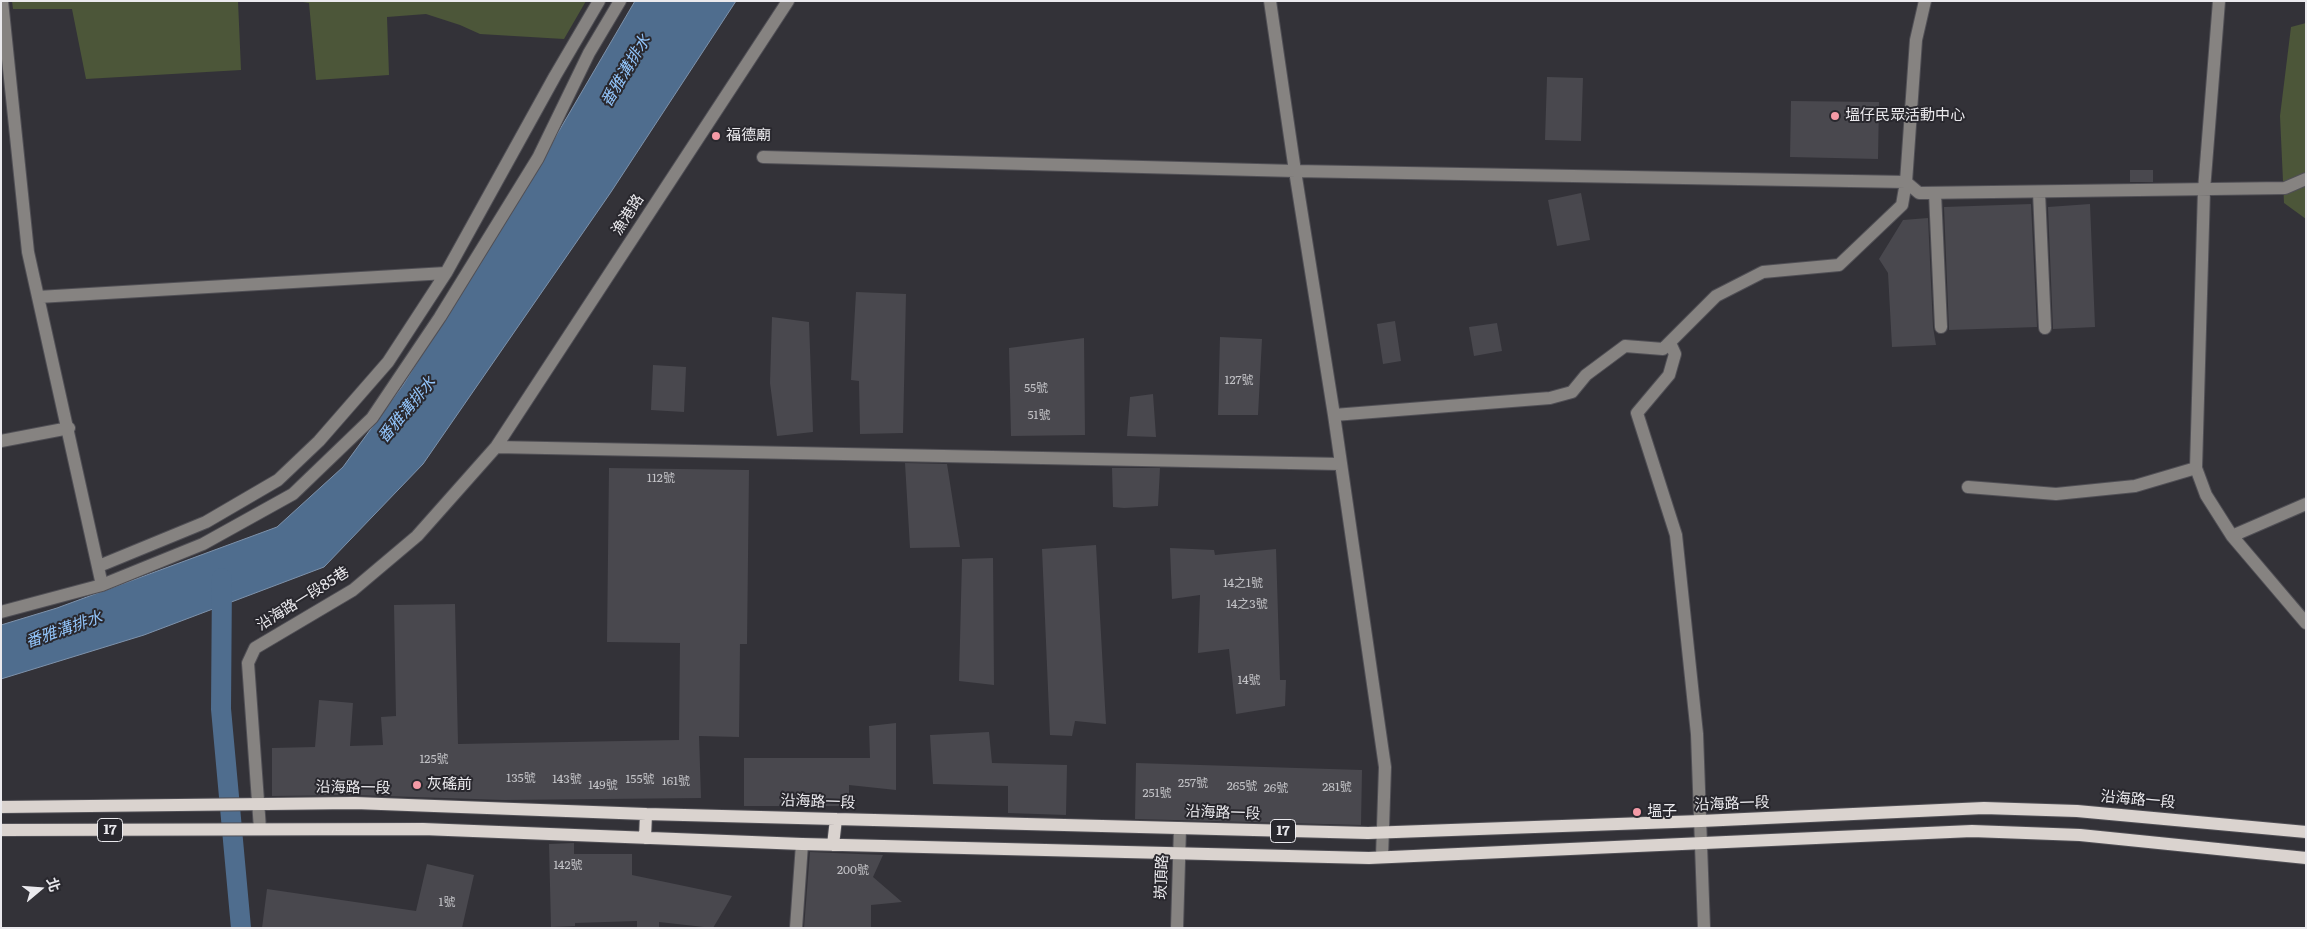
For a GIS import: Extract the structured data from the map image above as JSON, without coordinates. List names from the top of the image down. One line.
{"streets":{"main road":["沿海路一段","17"],"street":["漁港路","沿海路一段85巷","崁頂路"]},"crossings":[["漁港路","沿海路一段85巷"],["沿海路一段85巷","沿海路一段"],["沿海路一段85巷","17"],["沿海路一段","17"],["沿海路一段","崁頂路"],["17","崁頂路"]],"water":["番雅溝排水"],"places":["塭仔民眾活動中心","福德廟","灰磘前","塭子"],"house_numbers":["127號","55號","51號","112號","14之1號","14之3號","14號","125號","135號","143號","155號","161號","257號","149號","265號","281號","26號","251號","142號","200號","1號"],"north":"right"}
